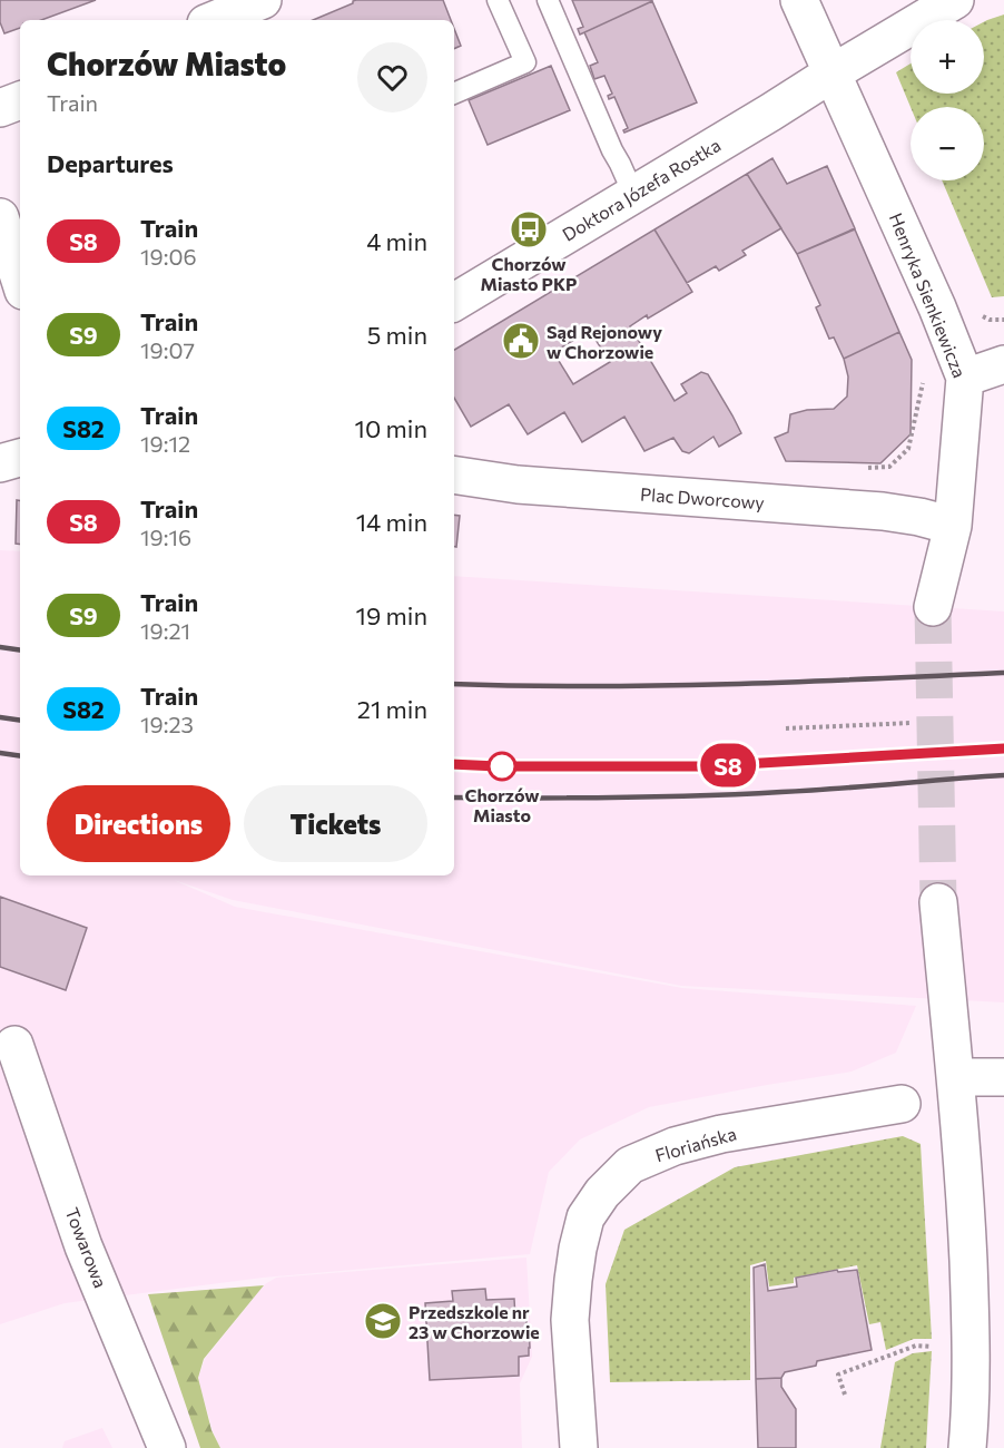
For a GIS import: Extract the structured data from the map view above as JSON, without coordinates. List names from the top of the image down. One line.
{"streets":{"street":["Doktora Józefa Rostka","Henryka Sienkiewicza","Plac Dworcowy","Floriańska","Towarowa"]},"crossings":[["Doktora Józefa Rostka","Henryka Sienkiewicza"],["Henryka Sienkiewicza","Plac Dworcowy"]],"places":{"bus stop":["Chorzów Miasto PKP"],"public building":["Sąd Rejonowy w Chorzowie"],"other":["Chorzów Miasto"],"school or university":["Przedszkole nr 23 w Chorzowie"]},"page":{"on_map":"S8","map_buttons":["+","−"],"heading":[["Chorzów Miasto","Train"],"Departures"],"list":[{"mark":"S8","name":"Train","note":"19:06","value":"4 min"},{"mark":"S9","name":"Train","note":"19:07","value":"5 min"},{"mark":"S82","name":"Train","note":"19:12","value":"10 min"},{"mark":"S8","name":"Train","note":"19:16","value":"14 min"},{"mark":"S9","name":"Train","note":"19:21","value":"19 min"},{"mark":"S82","name":"Train","note":"19:23","value":"21 min"}],"buttons":["Directions","Tickets"]}}
